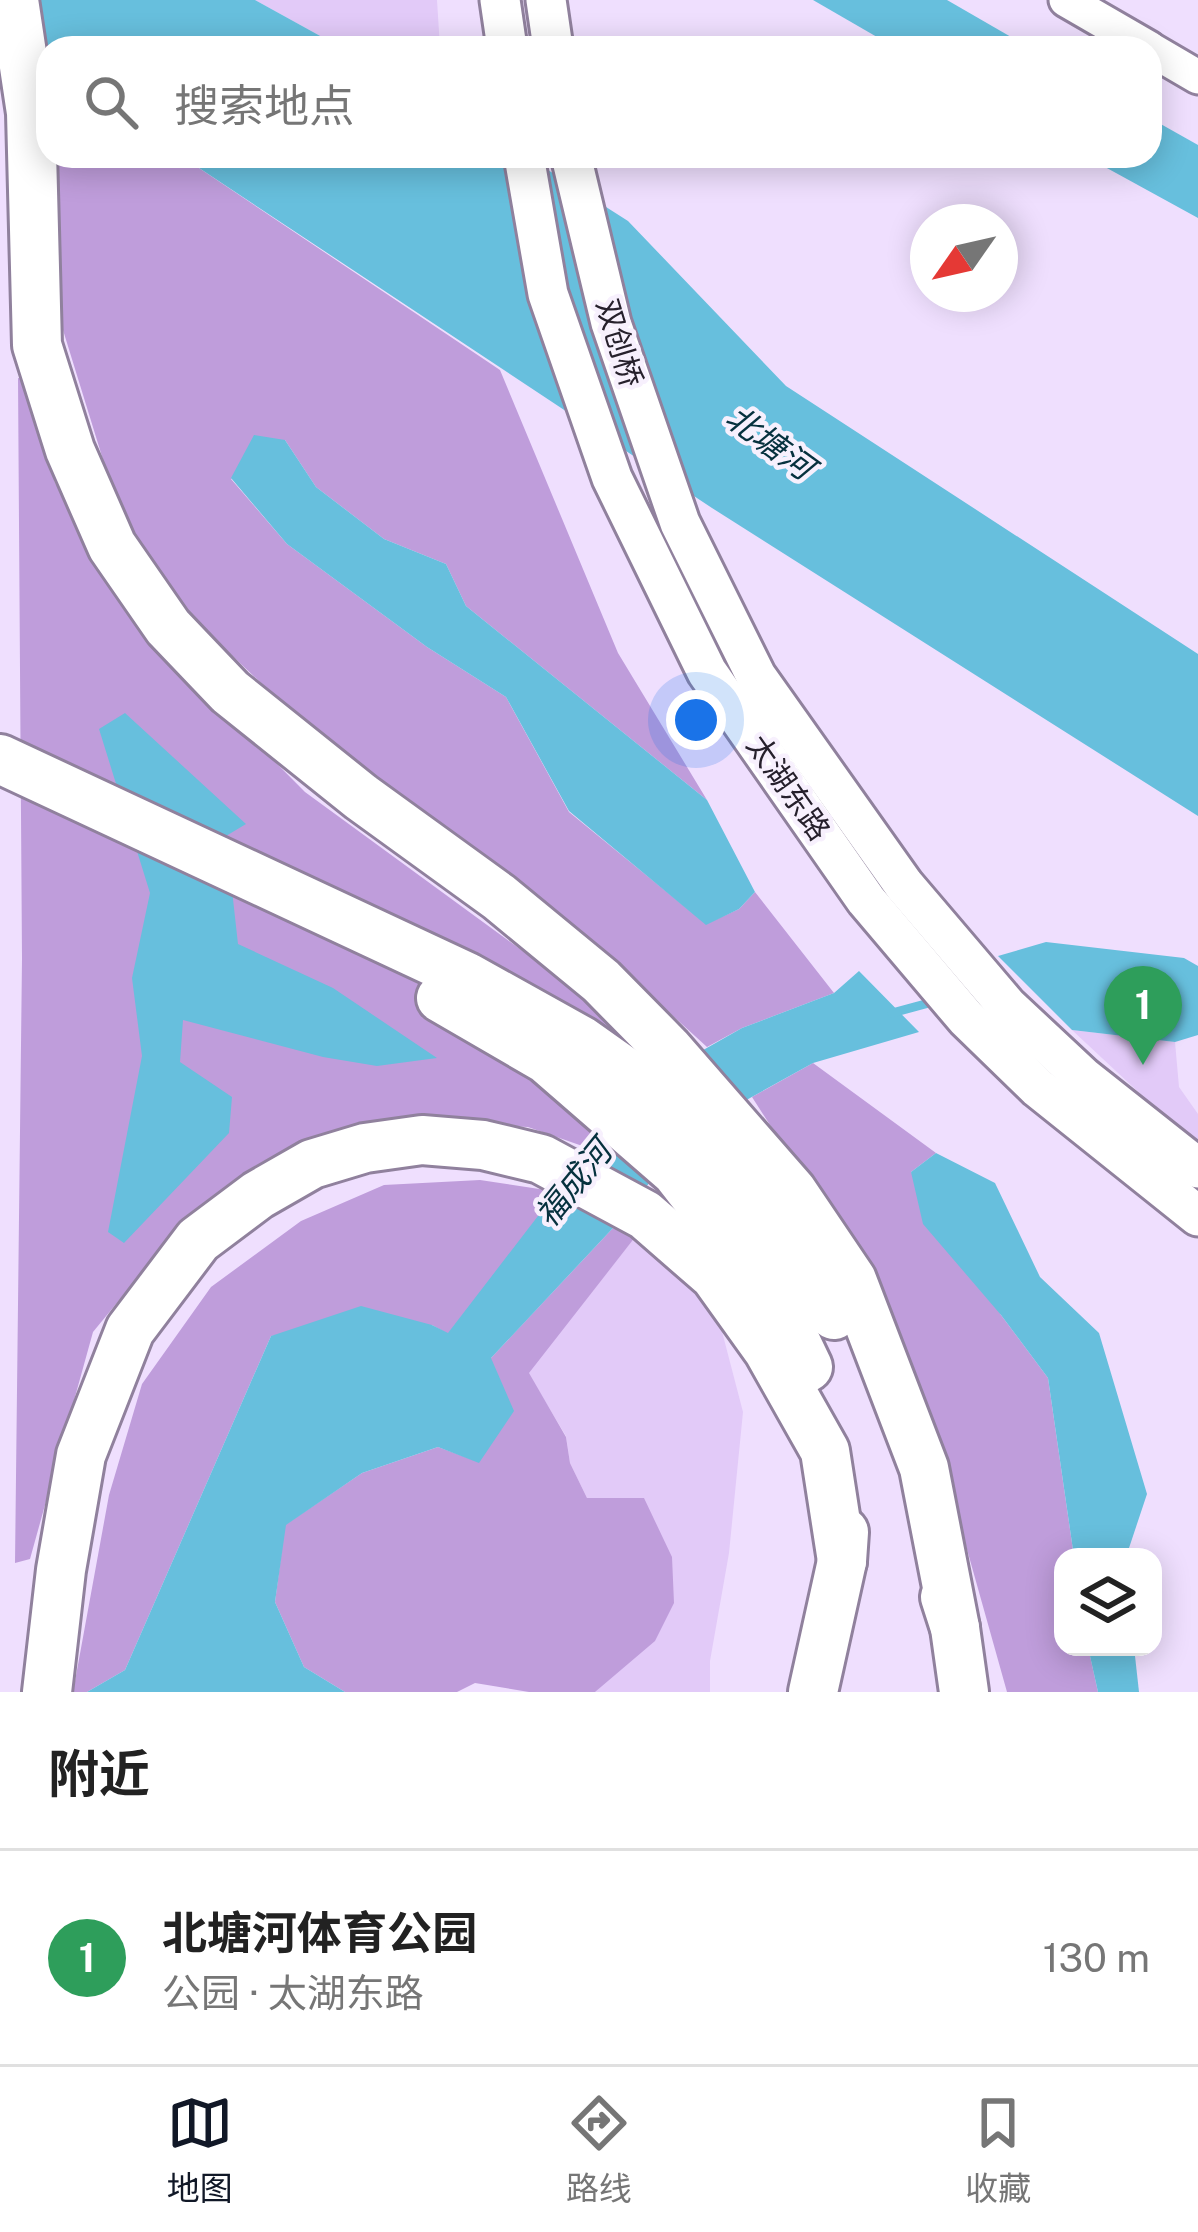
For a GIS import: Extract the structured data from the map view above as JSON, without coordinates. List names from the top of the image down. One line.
{"streets":{"main road":["双创桥","太湖东路"]},"crossings":[["双创桥","太湖东路"]],"water":["北塘河","福成河"],"north":"bottom left","page":{"search":"搜索地点","pins":"1","heading":"附近","list":[{"mark":"1","name":"北塘河体育公园","note":"公园 · 太湖东路","value":"130 m"}],"nav":["地图","路线","收藏"]}}
